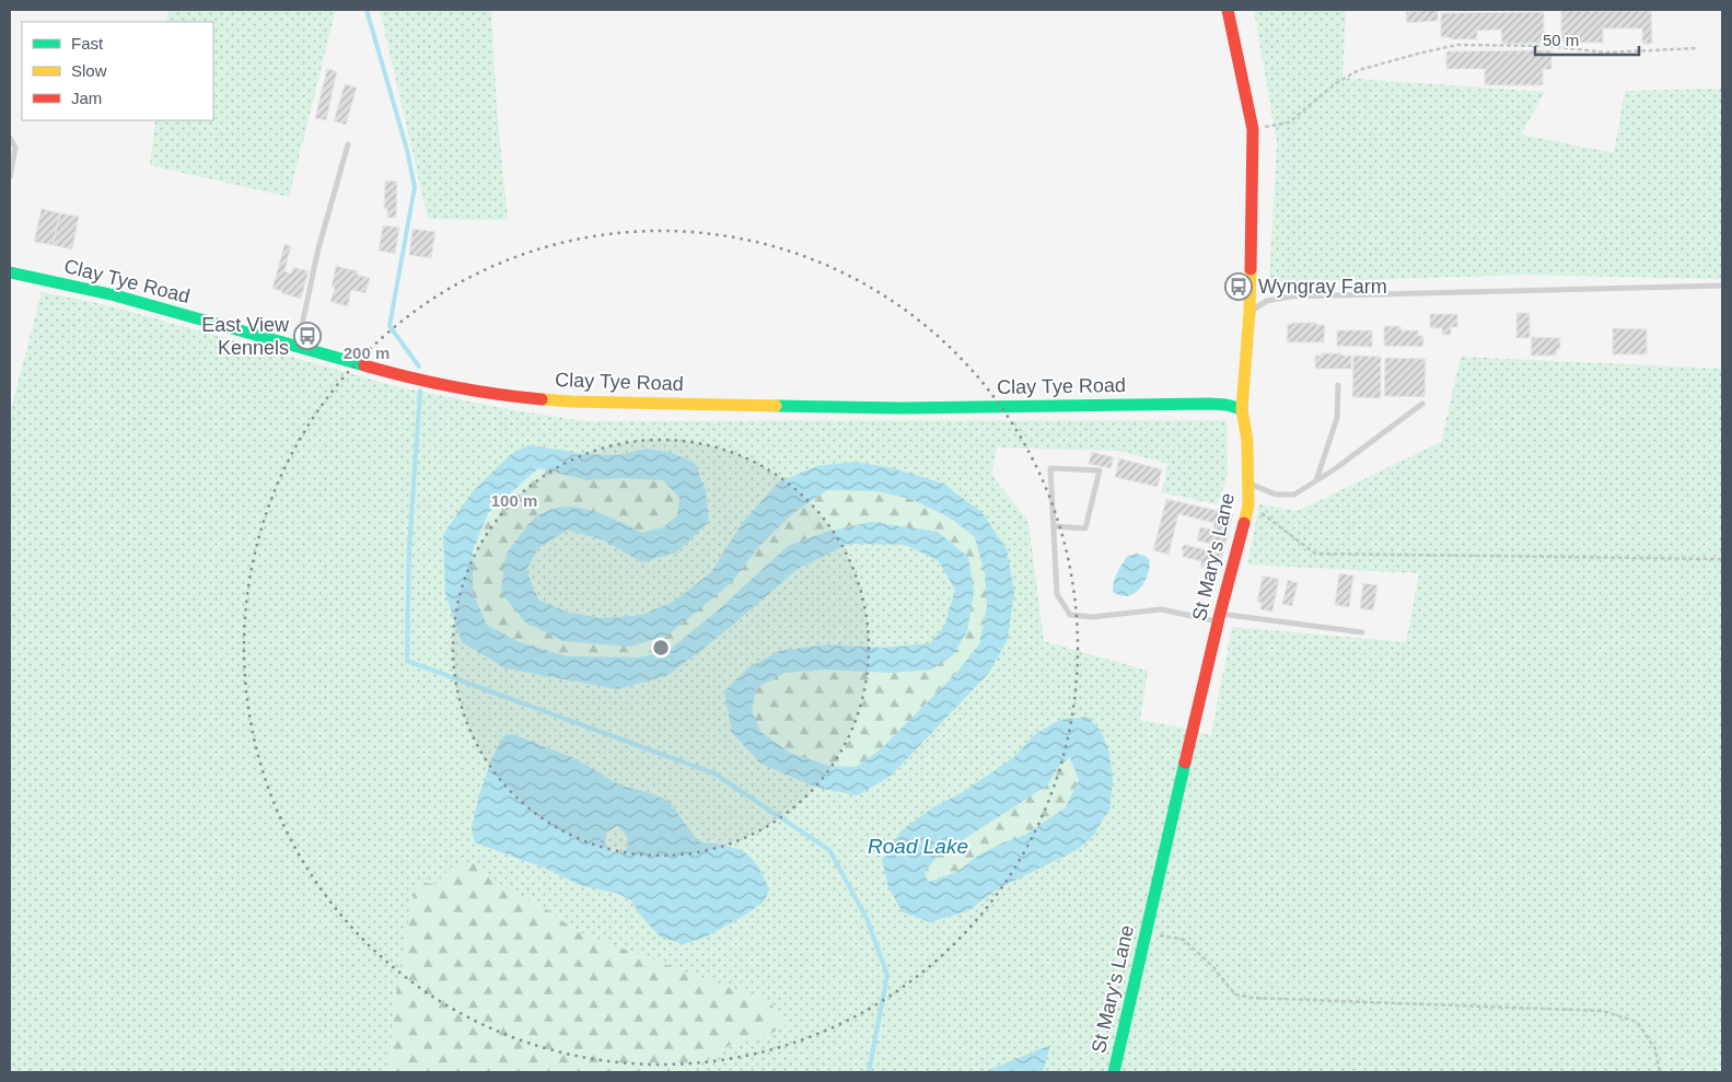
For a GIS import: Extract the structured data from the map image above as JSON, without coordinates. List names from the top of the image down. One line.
{"streets":{"main road":["Clay Tye Road","St Mary's Lane"]},"crossings":[["Clay Tye Road","St Mary's Lane"]],"water":["Road Lake"],"places":{"bus stop":["Wyngray Farm","East View Kennels"]},"legend":["Fast","Slow","Jam"],"scale_bar":"50 m","rings":["200 m","100 m"]}
